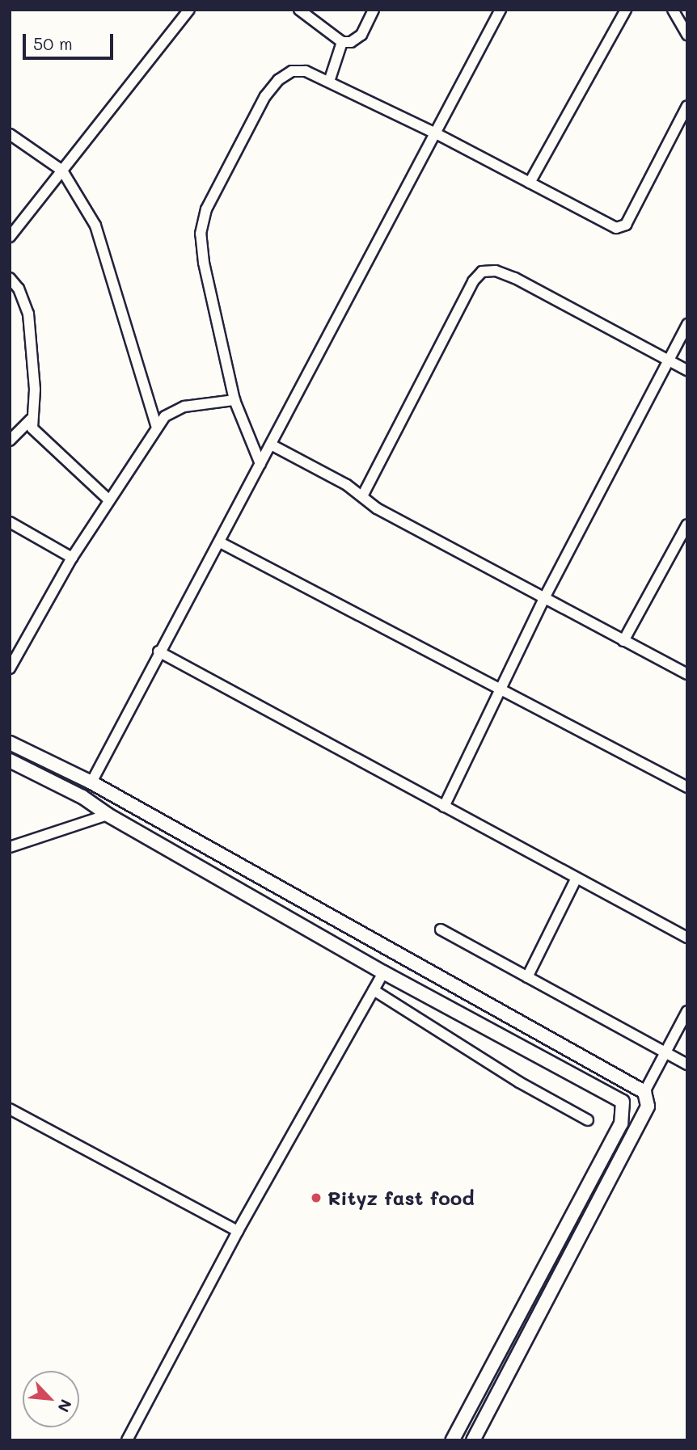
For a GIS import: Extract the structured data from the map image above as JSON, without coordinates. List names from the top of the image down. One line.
{"places":["Rityz fast food"],"scale_bar":"50 m","north":"bottom right"}
